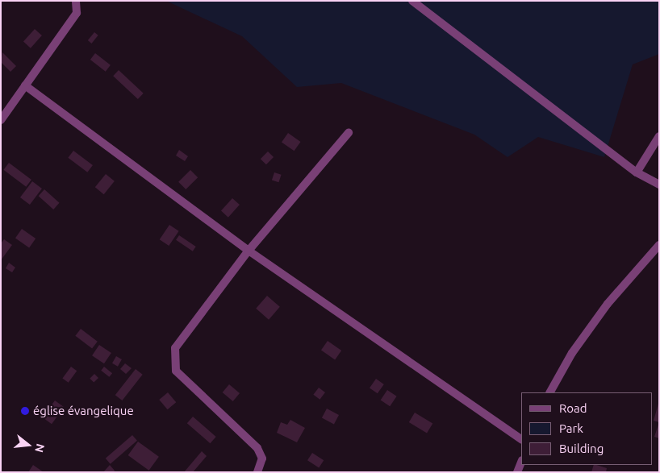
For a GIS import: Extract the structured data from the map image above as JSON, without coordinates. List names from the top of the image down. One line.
{"places":["église évangelique"],"legend":["Road","Park","Building"],"north":"right"}
